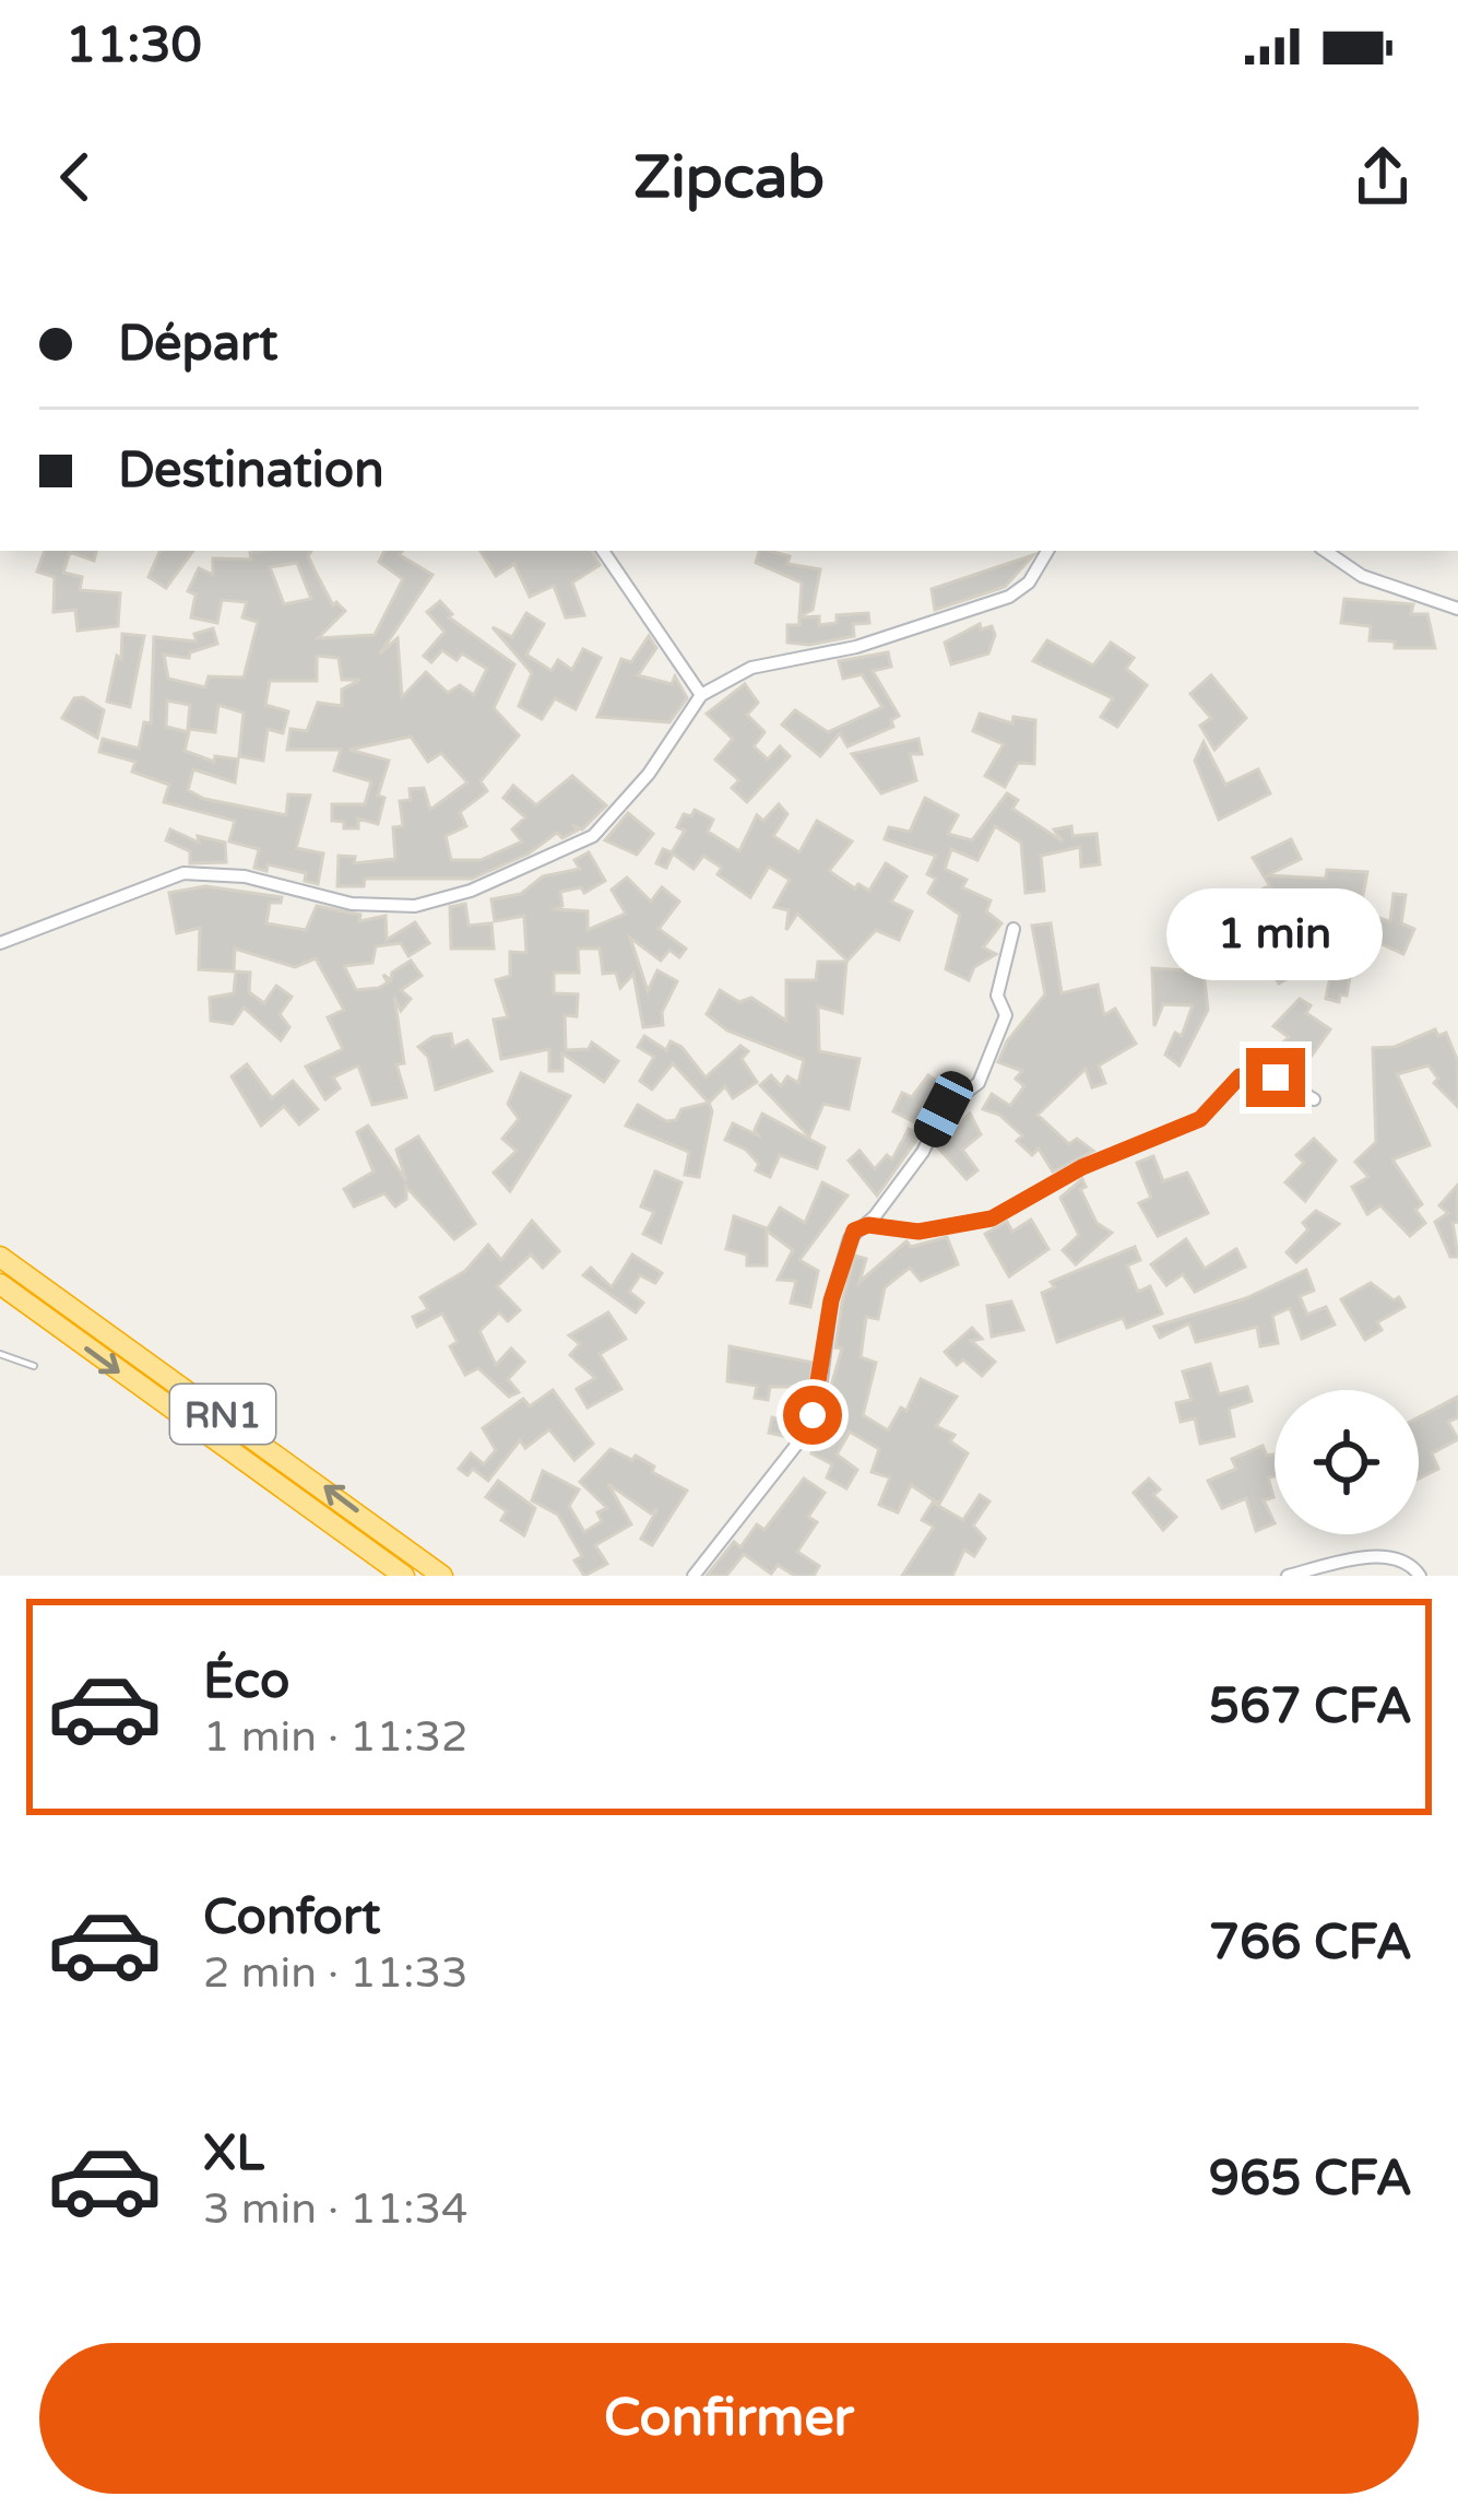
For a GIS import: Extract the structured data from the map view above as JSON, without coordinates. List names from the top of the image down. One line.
{"streets":{"highway":["RN1"]},"page":{"status":"11:30","header":"Zipcab","banner":["Départ","Destination"],"bubble":"1 min","list":[{"name":"Éco","note":"1 min · 11:32","value":"567 CFA"},{"name":"Confort","note":"2 min · 11:33","value":"766 CFA"},{"name":"XL","note":"3 min · 11:34","value":"965 CFA"}],"buttons":"Confirmer"}}
